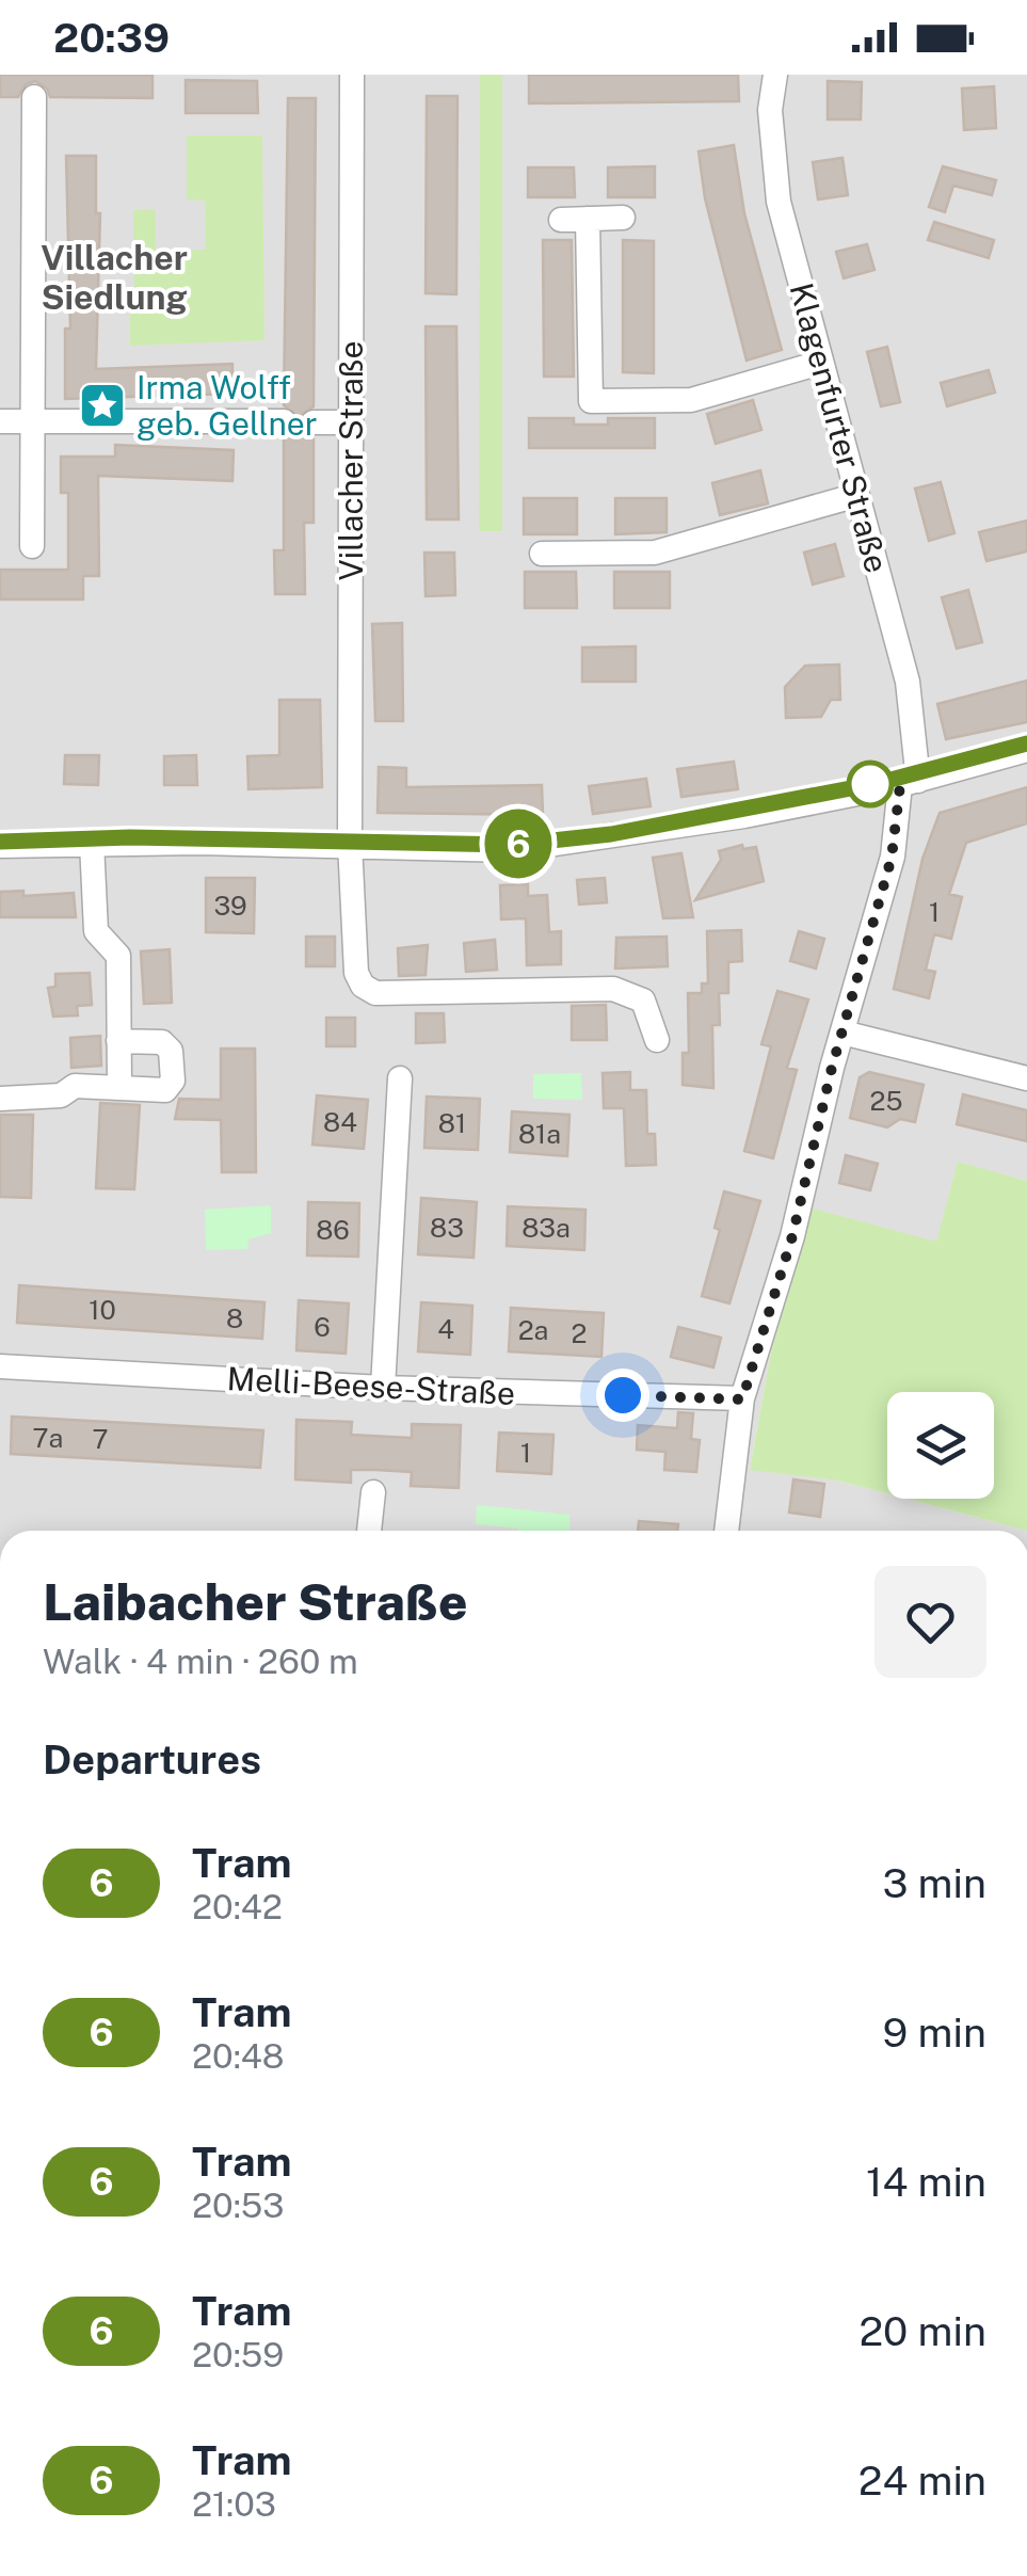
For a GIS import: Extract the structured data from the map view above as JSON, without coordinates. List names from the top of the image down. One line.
{"streets":{"street":["Klagenfurter Straße","Villacher Straße","Melli-Beese-Straße"]},"crossings":[["Klagenfurter Straße","Melli-Beese-Straße"]],"districts":["Villacher Siedlung"],"places":{"place":["Irma Wolff geb. Gellner"]},"lines":["tram line 6"],"house_numbers":["39","1","25","84","81","81a","83","83a","86","10","8","6","4","2a","2","7a","7","1"],"page":{"status":"20:39","on_map":"6","heading":[["Laibacher Straße","Walk · 4 min · 260 m"],"Departures"],"list":[{"mark":"6","name":"Tram","note":"20:42","value":"3 min"},{"mark":"6","name":"Tram","note":"20:48","value":"9 min"},{"mark":"6","name":"Tram","note":"20:53","value":"14 min"},{"mark":"6","name":"Tram","note":"20:59","value":"20 min"},{"mark":"6","name":"Tram","note":"21:03","value":"24 min"}]}}
